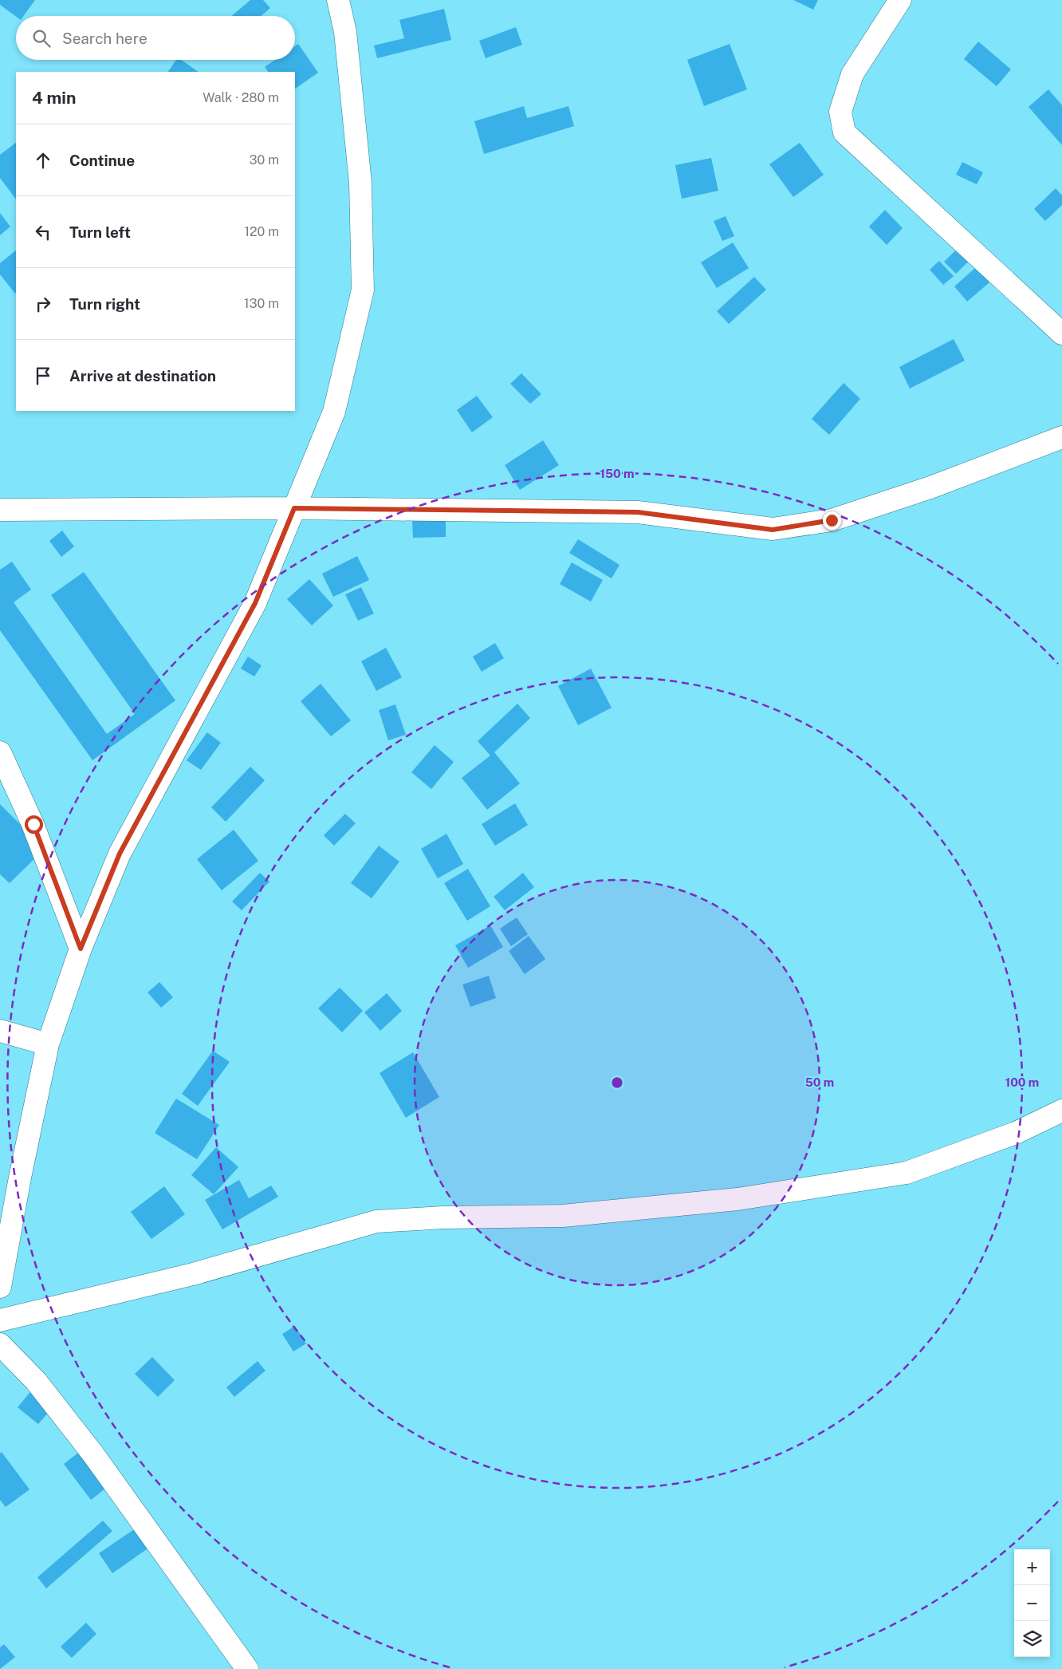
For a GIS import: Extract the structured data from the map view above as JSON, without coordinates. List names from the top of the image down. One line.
{"page":{"search":"Search here","heading":["4 min","Walk · 280 m"],"list":[["Continue","30 m"],["Turn left","120 m"],["Turn right","130 m"],"Arrive at destination"],"map_buttons":["+","−"]},"rings":["150 m","50 m","100 m"]}
